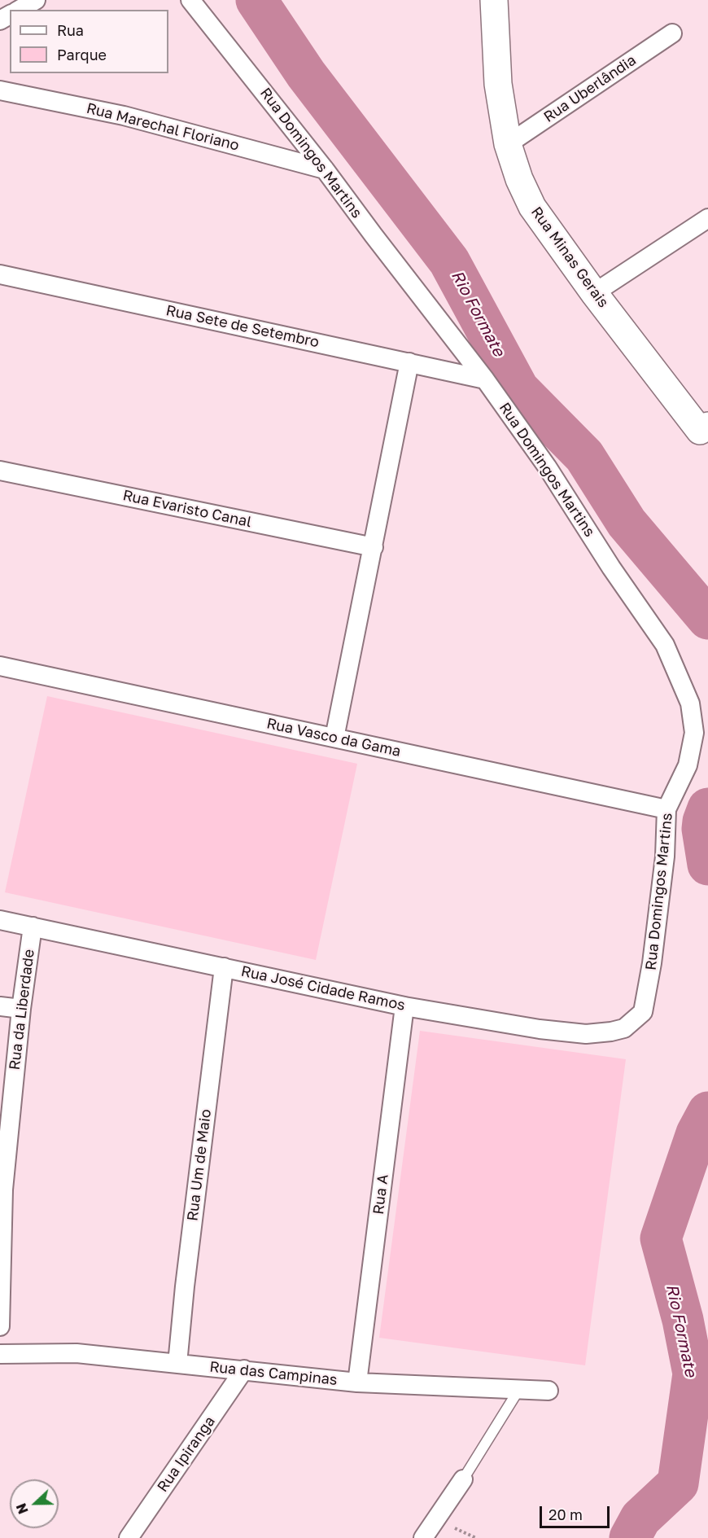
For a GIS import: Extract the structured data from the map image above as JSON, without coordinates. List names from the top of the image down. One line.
{"streets":{"street":["Rua Uberlândia","Rua Marechal Floriano","Rua Domingos Martins","Rua Minas Gerais","Rua Sete de Setembro","Rua Evaristo Canal","Rua Vasco da Gama","Rua José Cidade Ramos","Rua da Liberdade","Rua Um de Maio","Rua A","Rua das Campinas","Rua Ipiranga"]},"crossings":[["Rua Uberlândia","Rua Minas Gerais"],["Rua Marechal Floriano","Rua Domingos Martins"],["Rua Domingos Martins","Rua Sete de Setembro"],["Rua Domingos Martins","Rua Vasco da Gama"],["Rua Domingos Martins","Rua José Cidade Ramos"],["Rua José Cidade Ramos","Rua da Liberdade"],["Rua José Cidade Ramos","Rua Um de Maio"],["Rua José Cidade Ramos","Rua A"],["Rua Um de Maio","Rua das Campinas"],["Rua A","Rua das Campinas"],["Rua das Campinas","Rua Ipiranga"]],"water":["Rio Formate"],"legend":["Rua","Parque"],"scale_bar":"20 m","north":"left"}
